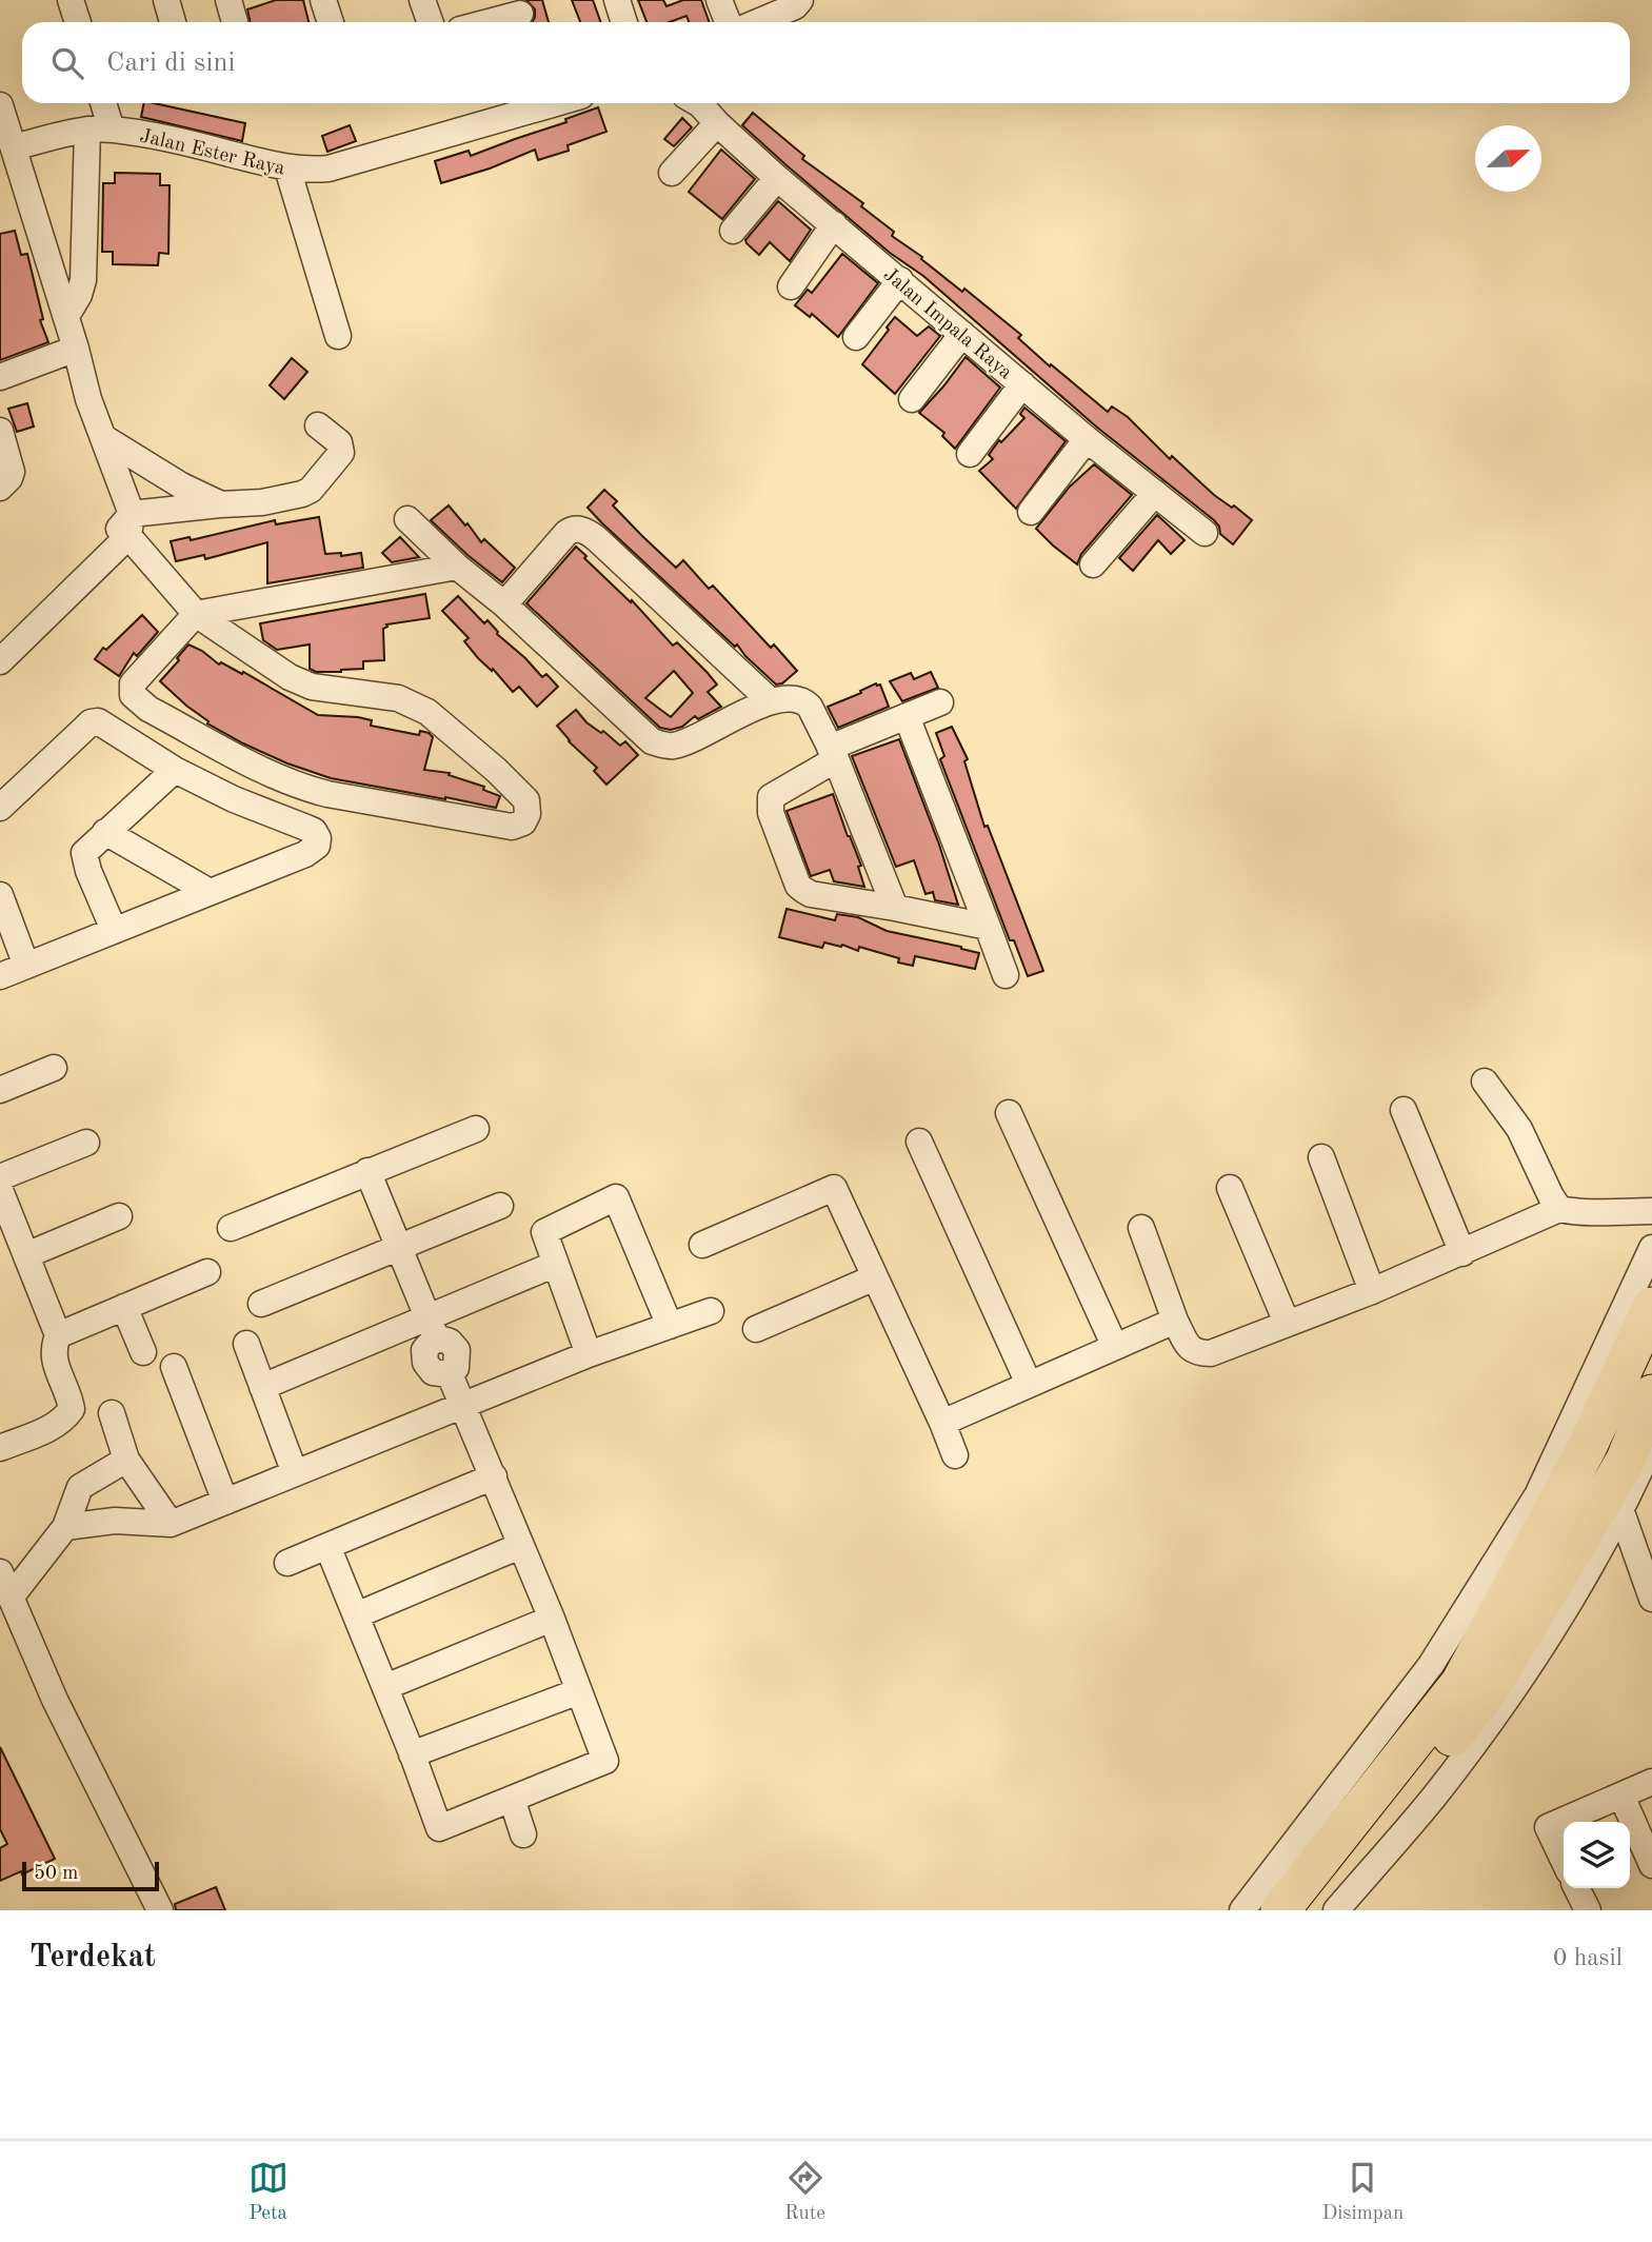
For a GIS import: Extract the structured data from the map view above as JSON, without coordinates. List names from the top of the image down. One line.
{"streets":{"street":["Jalan Ester Raya","Jalan Impala Raya"]},"scale_bar":"50 m","north":"right","page":{"search":"Cari di sini","scale":"50 m","heading":["Terdekat","0 hasil"],"nav":["Peta","Rute","Disimpan"]}}
